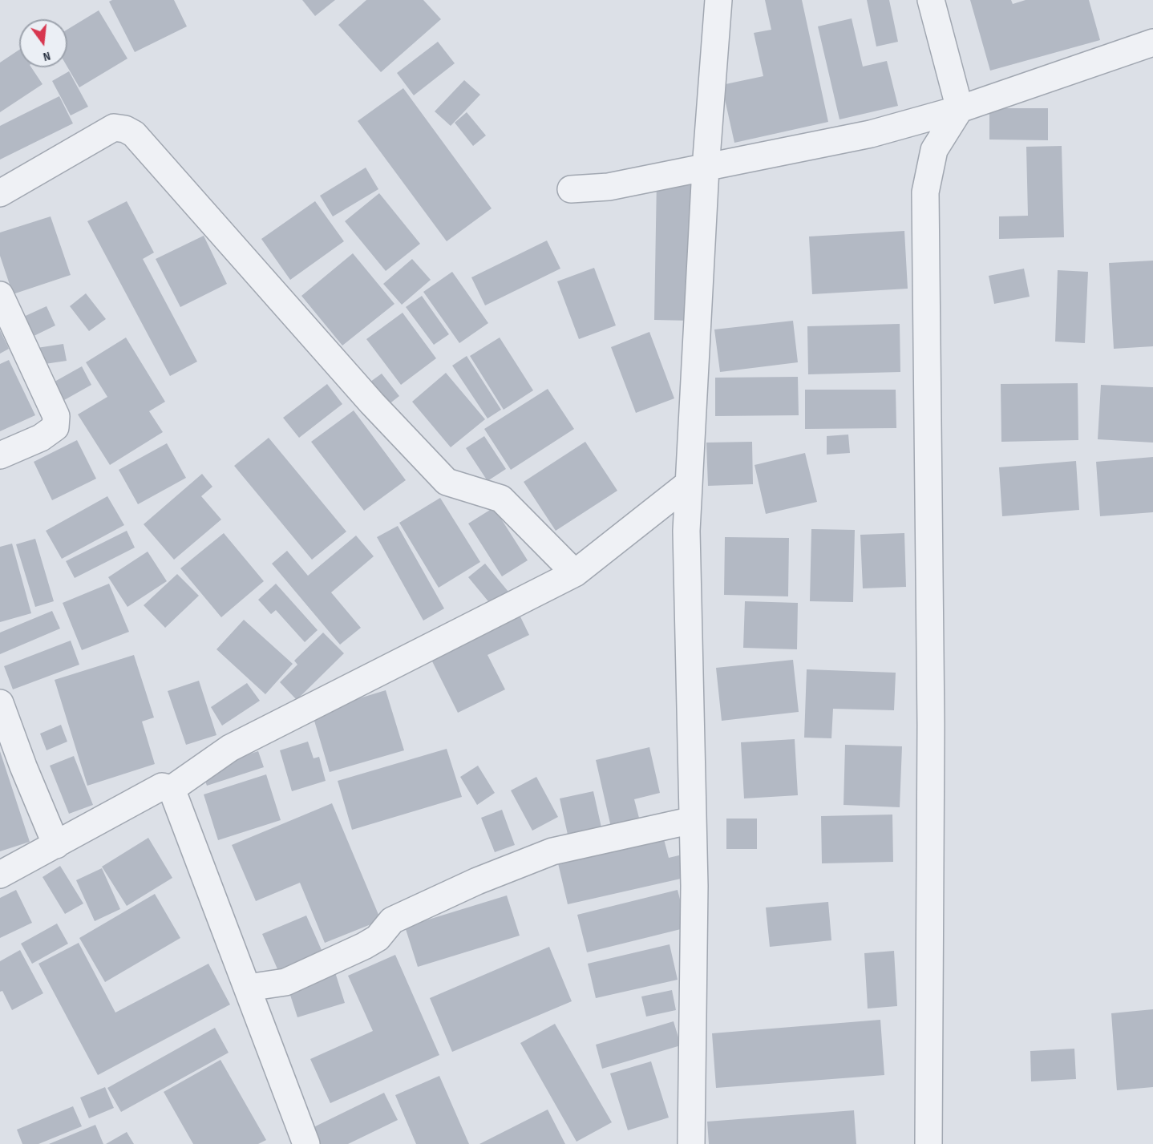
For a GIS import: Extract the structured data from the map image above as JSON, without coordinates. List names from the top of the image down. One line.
{"north":"bottom"}
